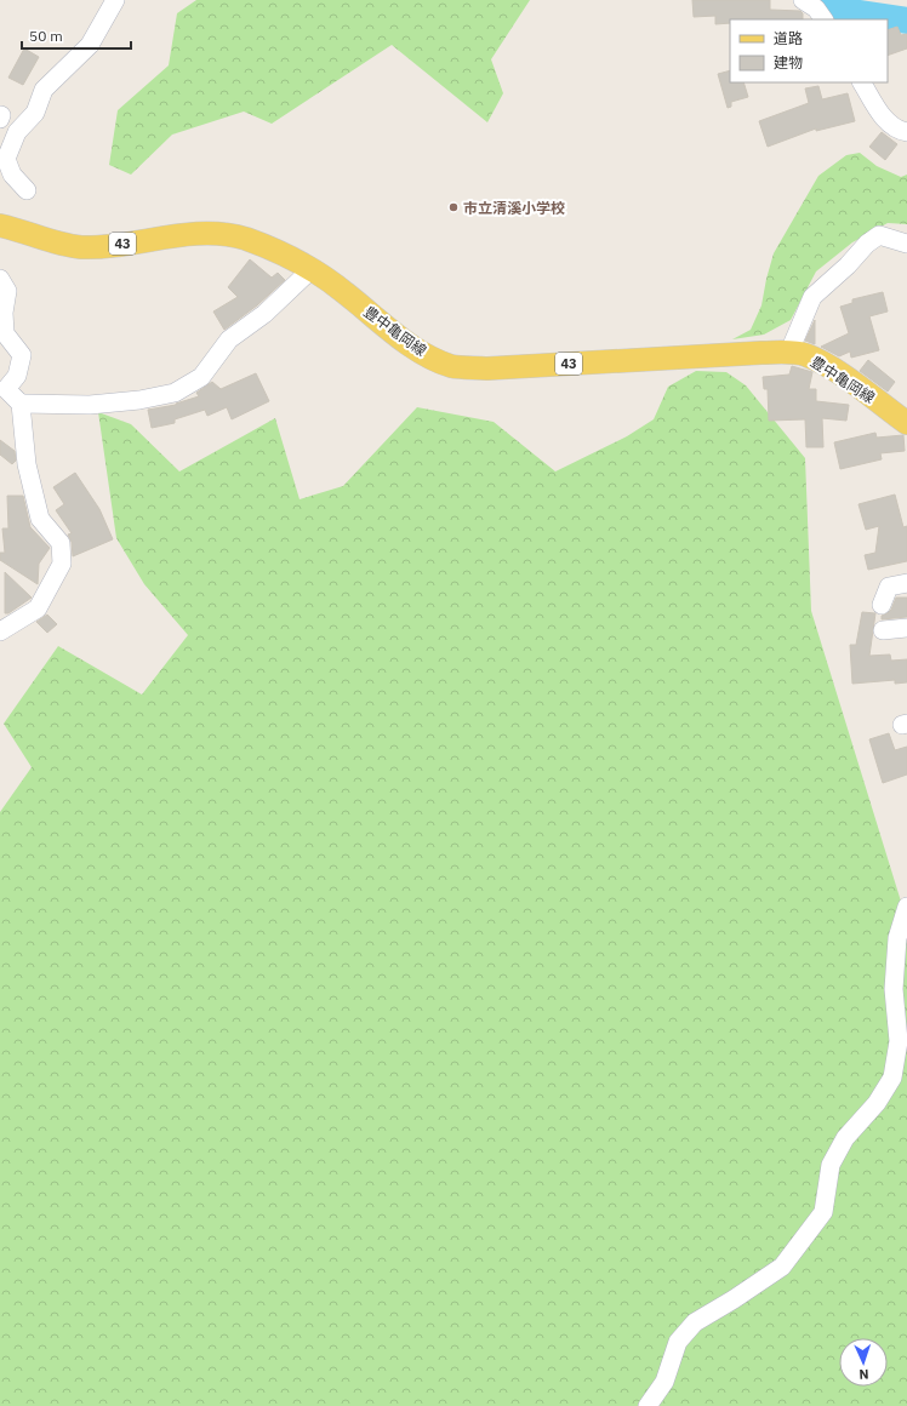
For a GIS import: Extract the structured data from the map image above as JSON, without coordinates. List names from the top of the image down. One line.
{"streets":{"main road":["43","豊中亀岡線"]},"places":["市立清溪小学校"],"legend":["道路","建物"],"scale_bar":"50 m","north":"bottom"}
